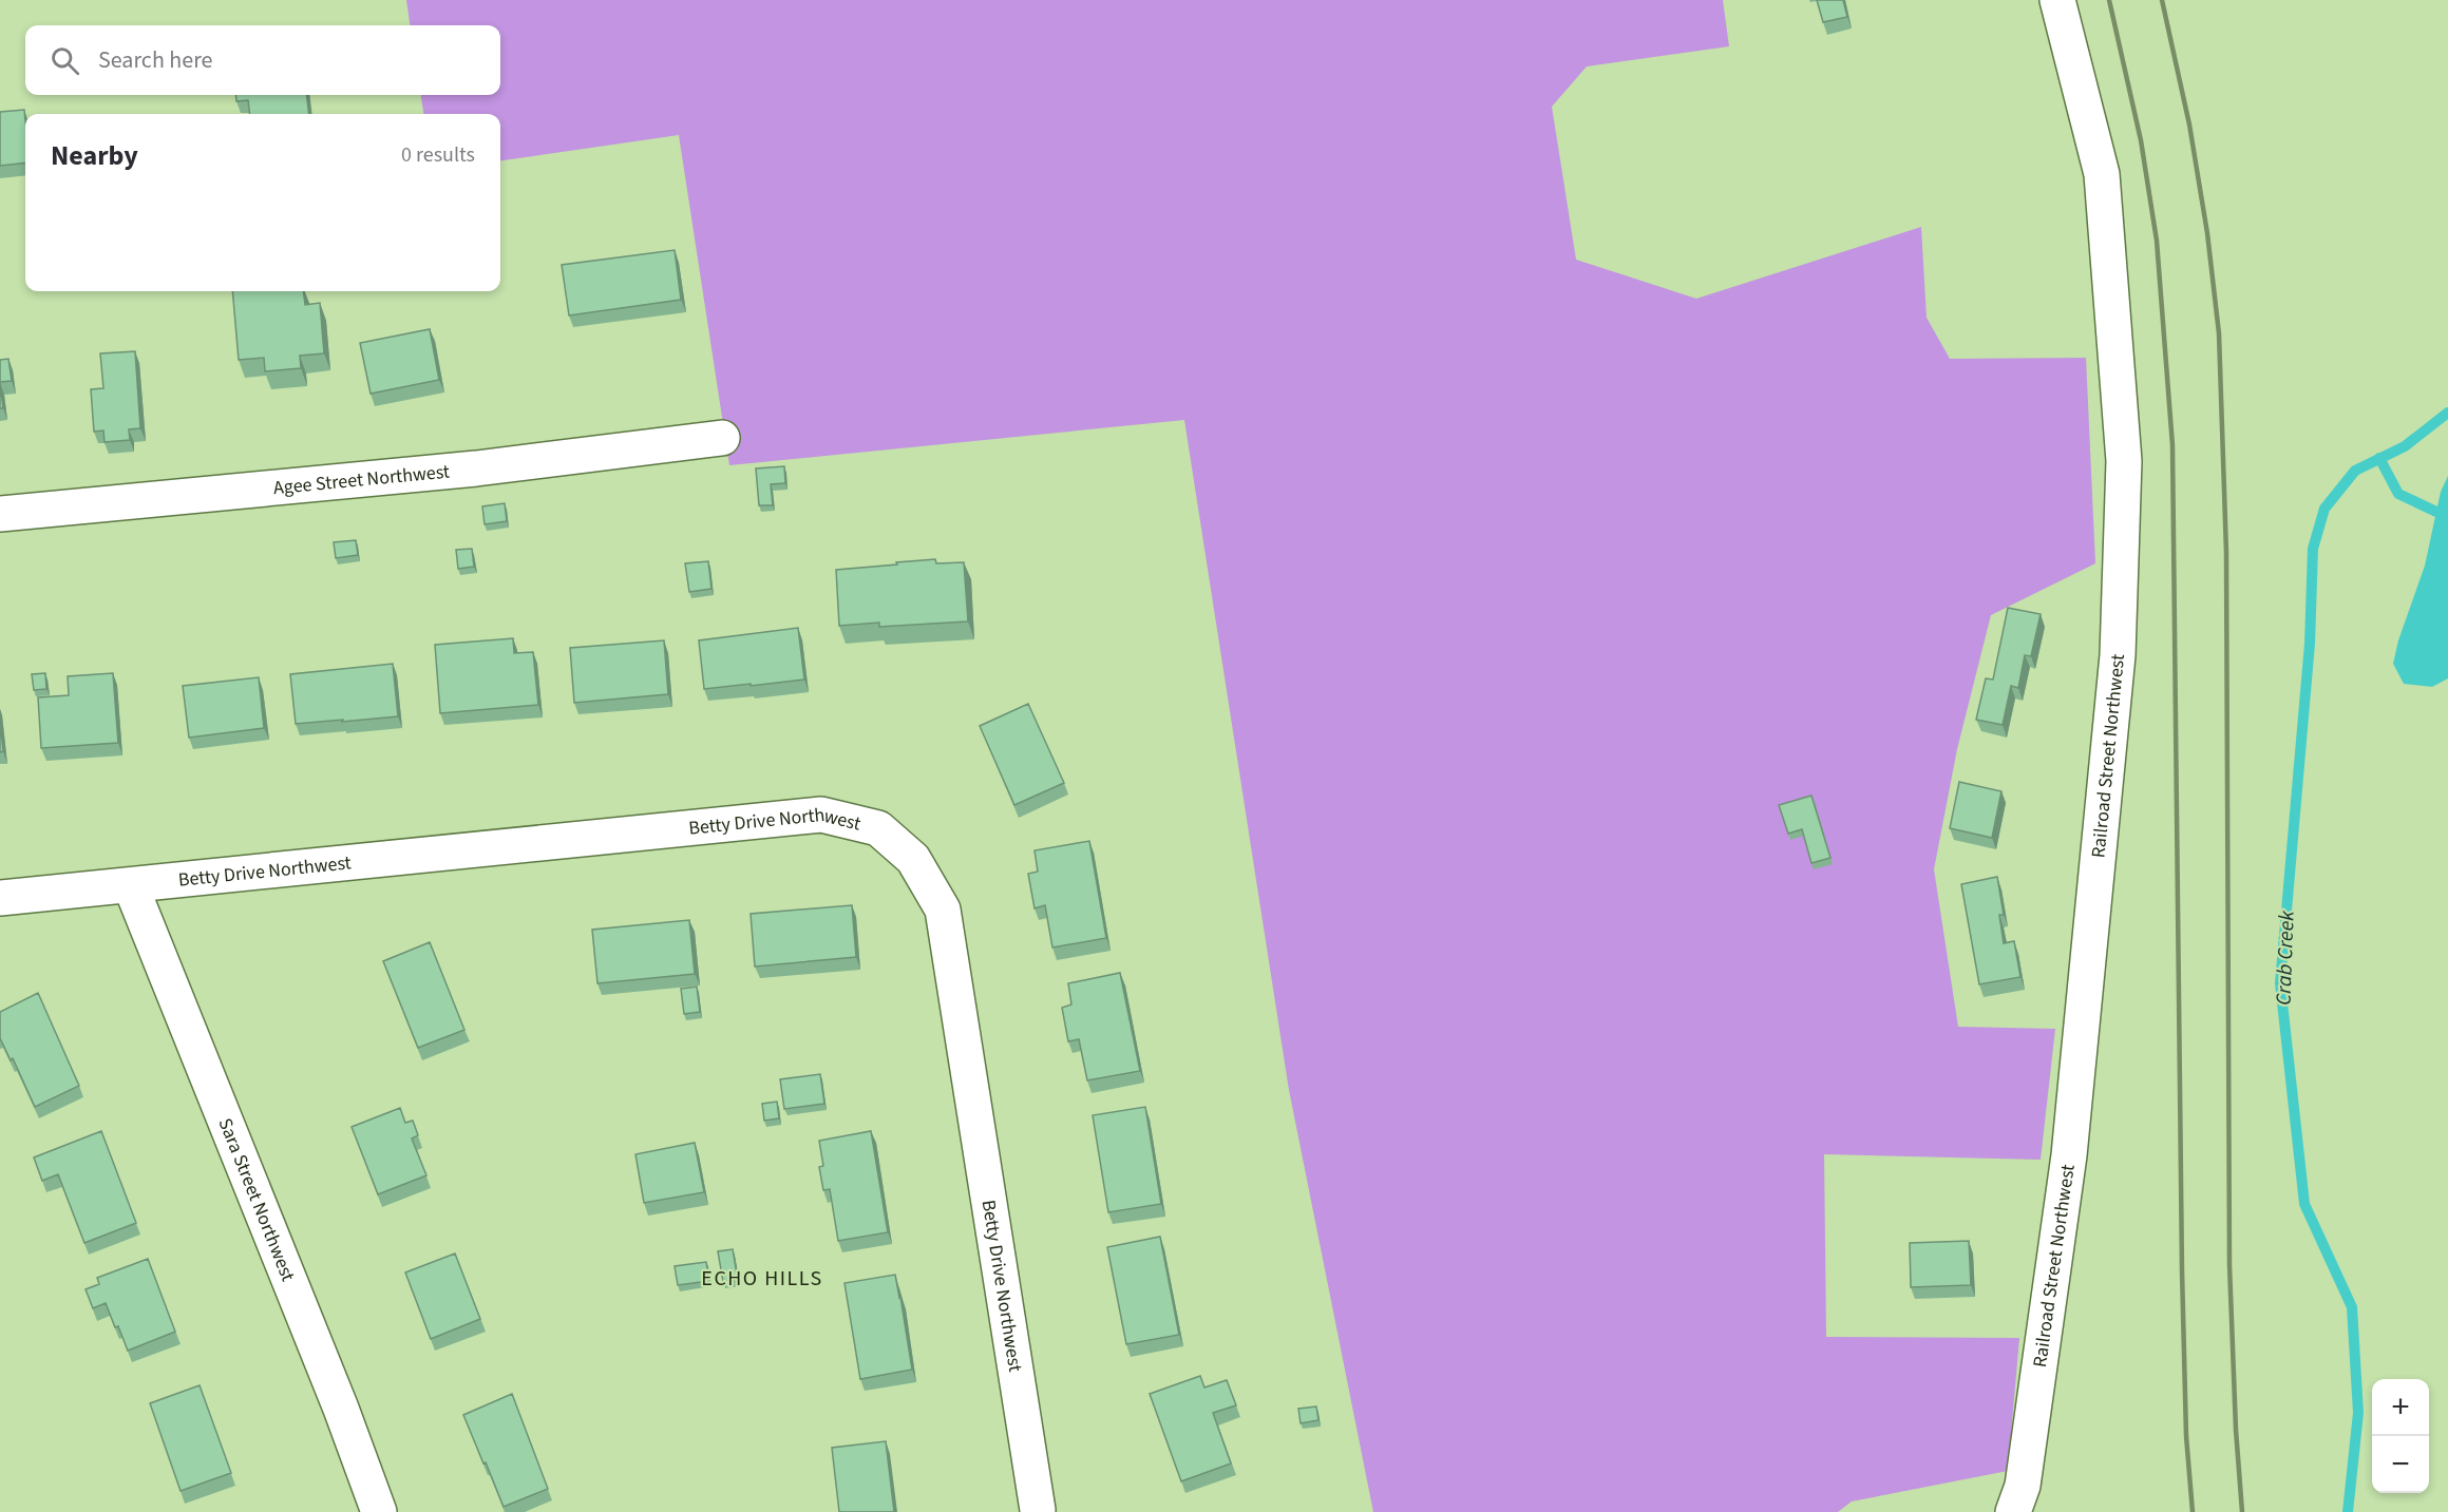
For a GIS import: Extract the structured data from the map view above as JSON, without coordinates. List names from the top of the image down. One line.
{"streets":{"street":["Agee Street Northwest","Railroad Street Northwest","Betty Drive Northwest","Sara Street Northwest"]},"crossings":[["Betty Drive Northwest","Sara Street Northwest"]],"districts":["ECHO HILLS"],"water":["Crab Creek"],"page":{"search":"Search here","heading":["Nearby","0 results"],"map_buttons":["+","−"]}}
